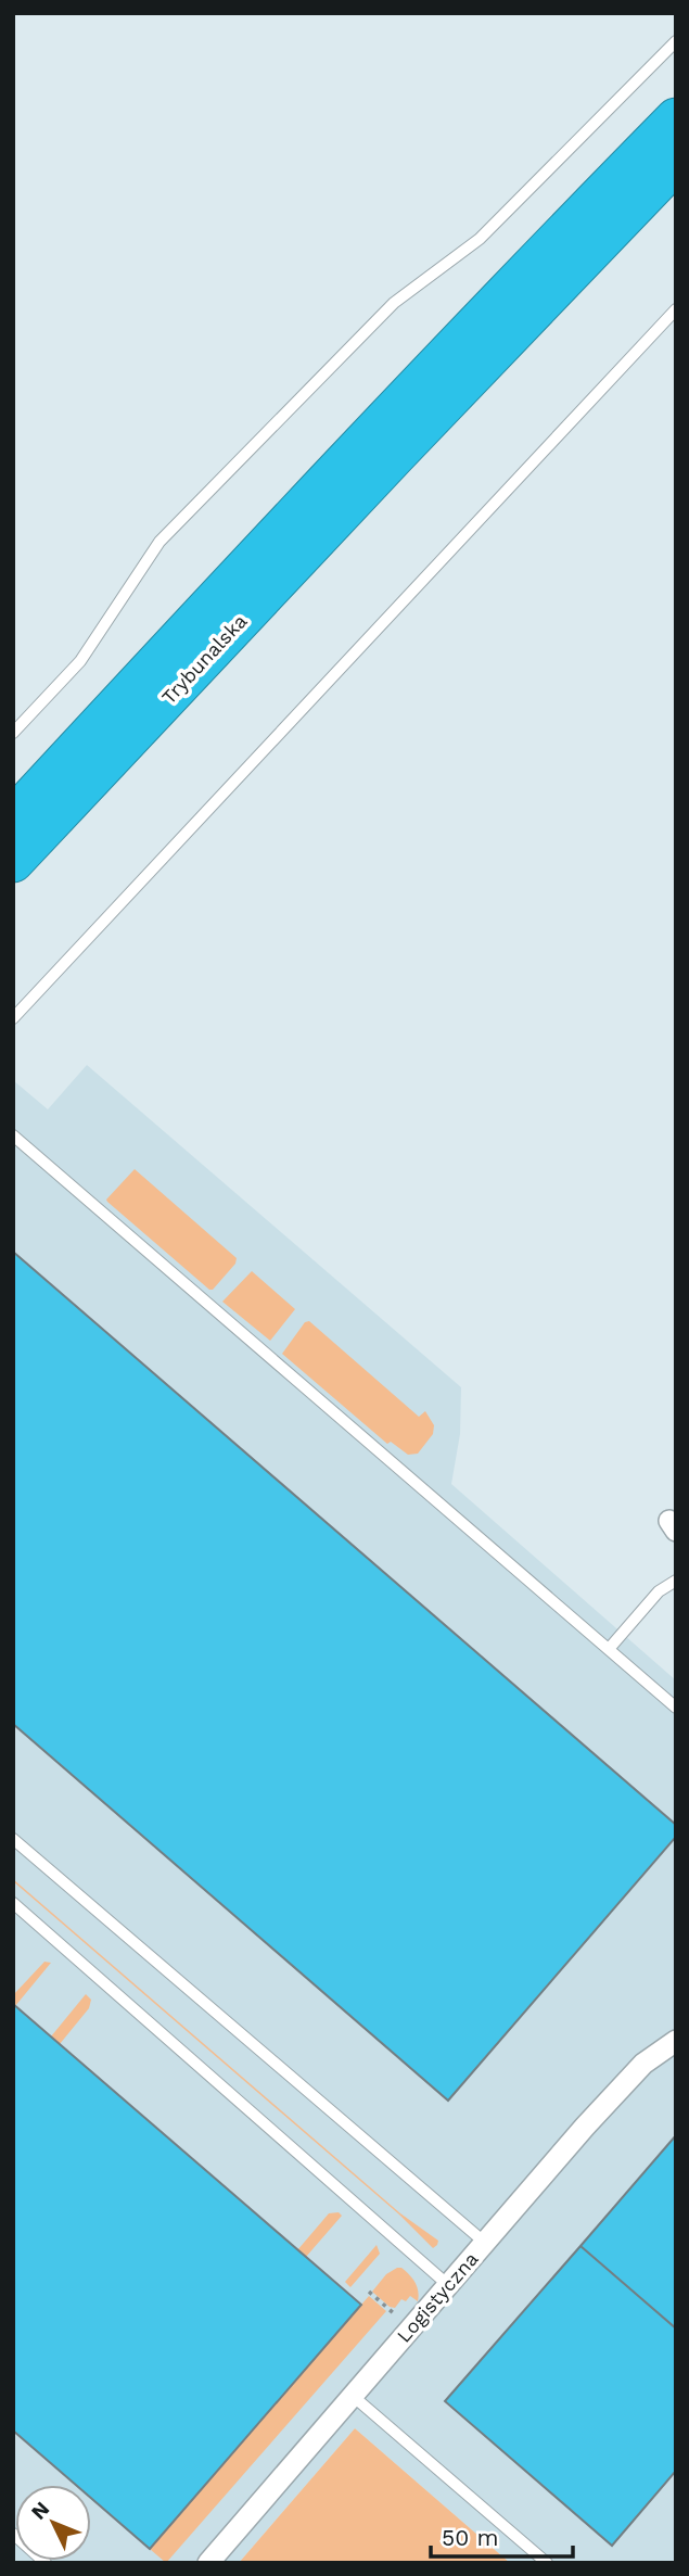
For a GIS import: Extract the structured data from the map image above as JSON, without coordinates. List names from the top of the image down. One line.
{"streets":{"highway":["Trybunalska"],"street":["Logistyczna"]},"scale_bar":"50 m","north":"top left"}
